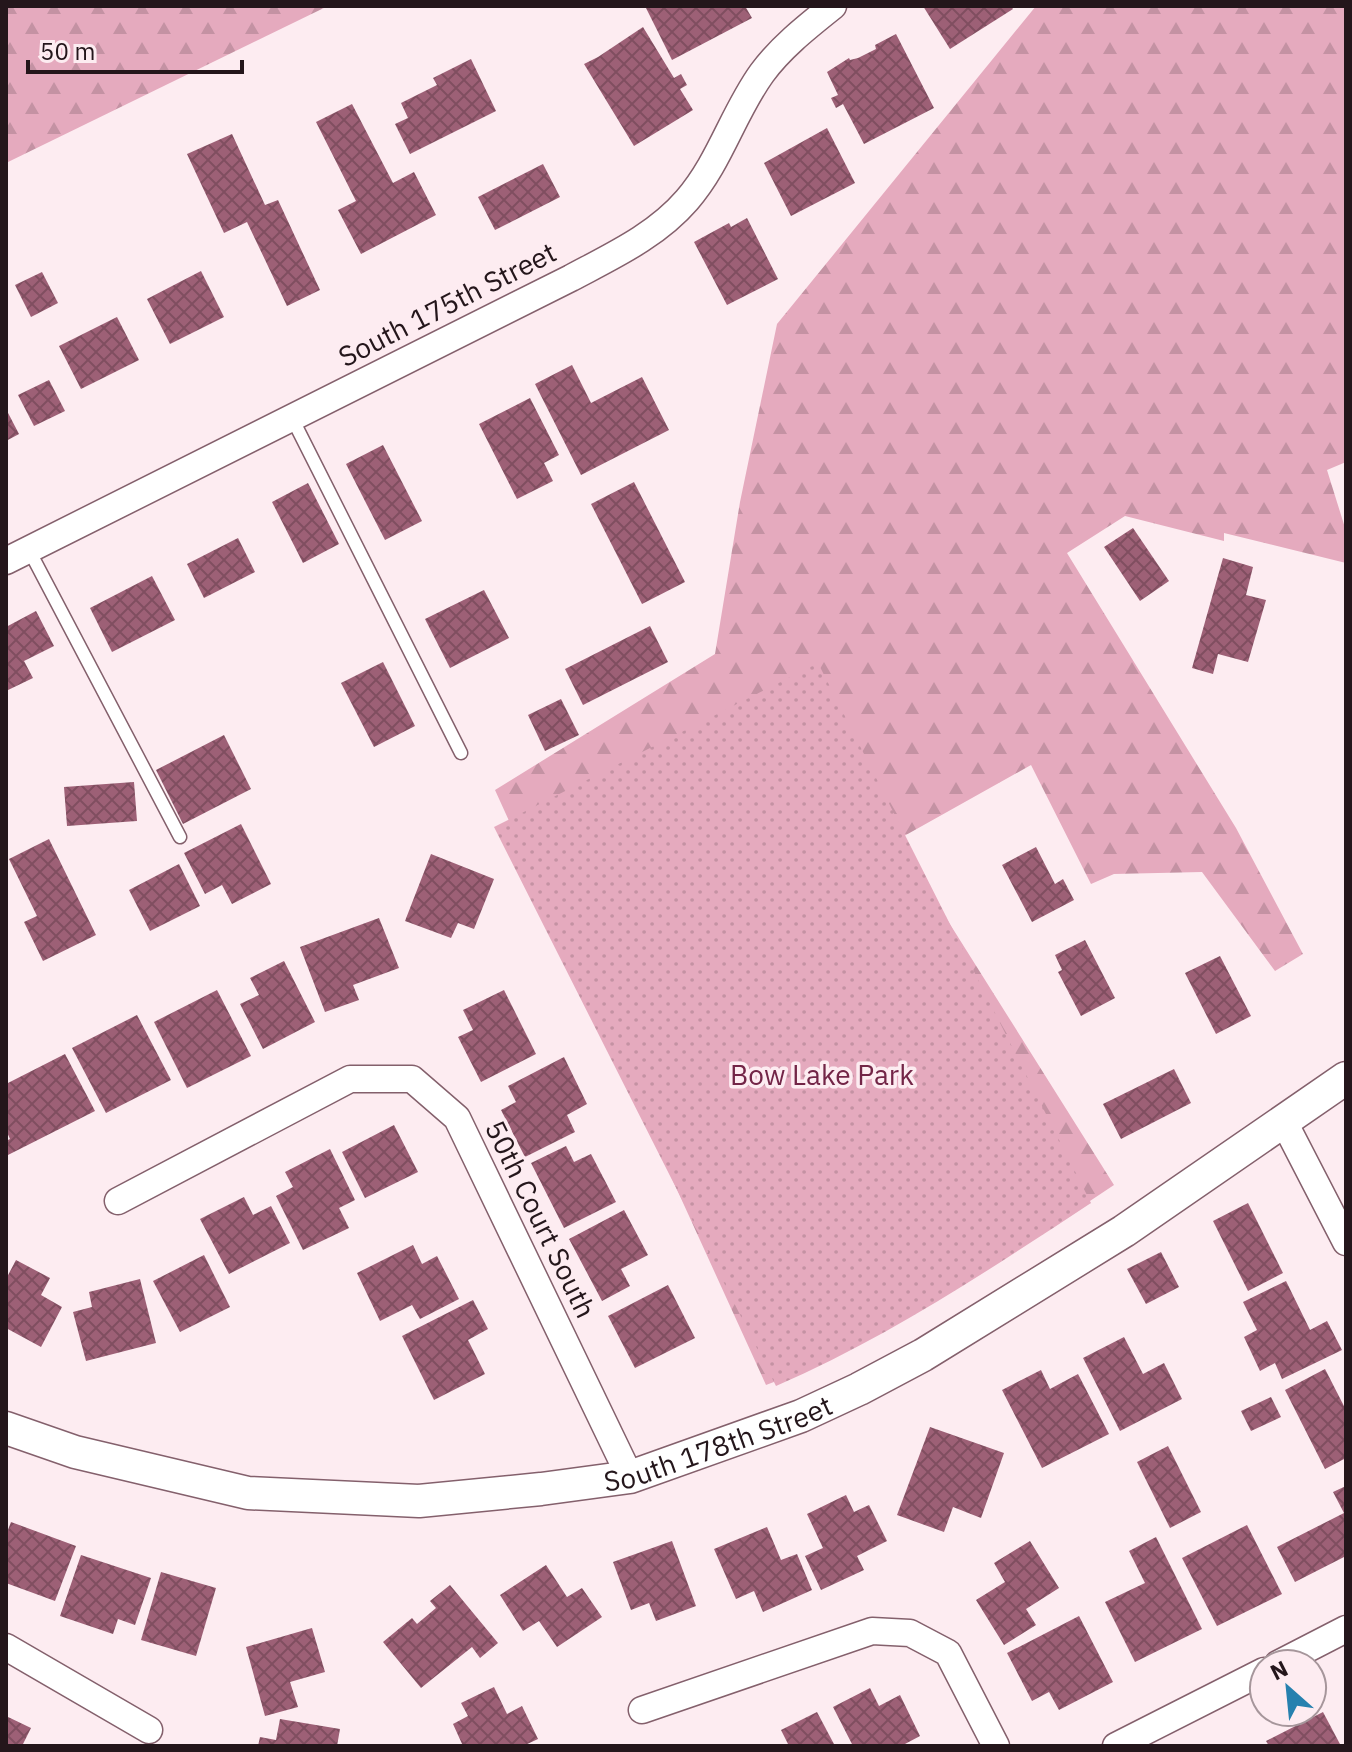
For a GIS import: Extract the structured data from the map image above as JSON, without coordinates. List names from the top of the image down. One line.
{"streets":{"street":["South 175th Street","50th Court South","South 178th Street"]},"crossings":[["50th Court South","South 178th Street"]],"parks":["Bow Lake Park"],"scale_bar":"50 m","north":"top left"}
